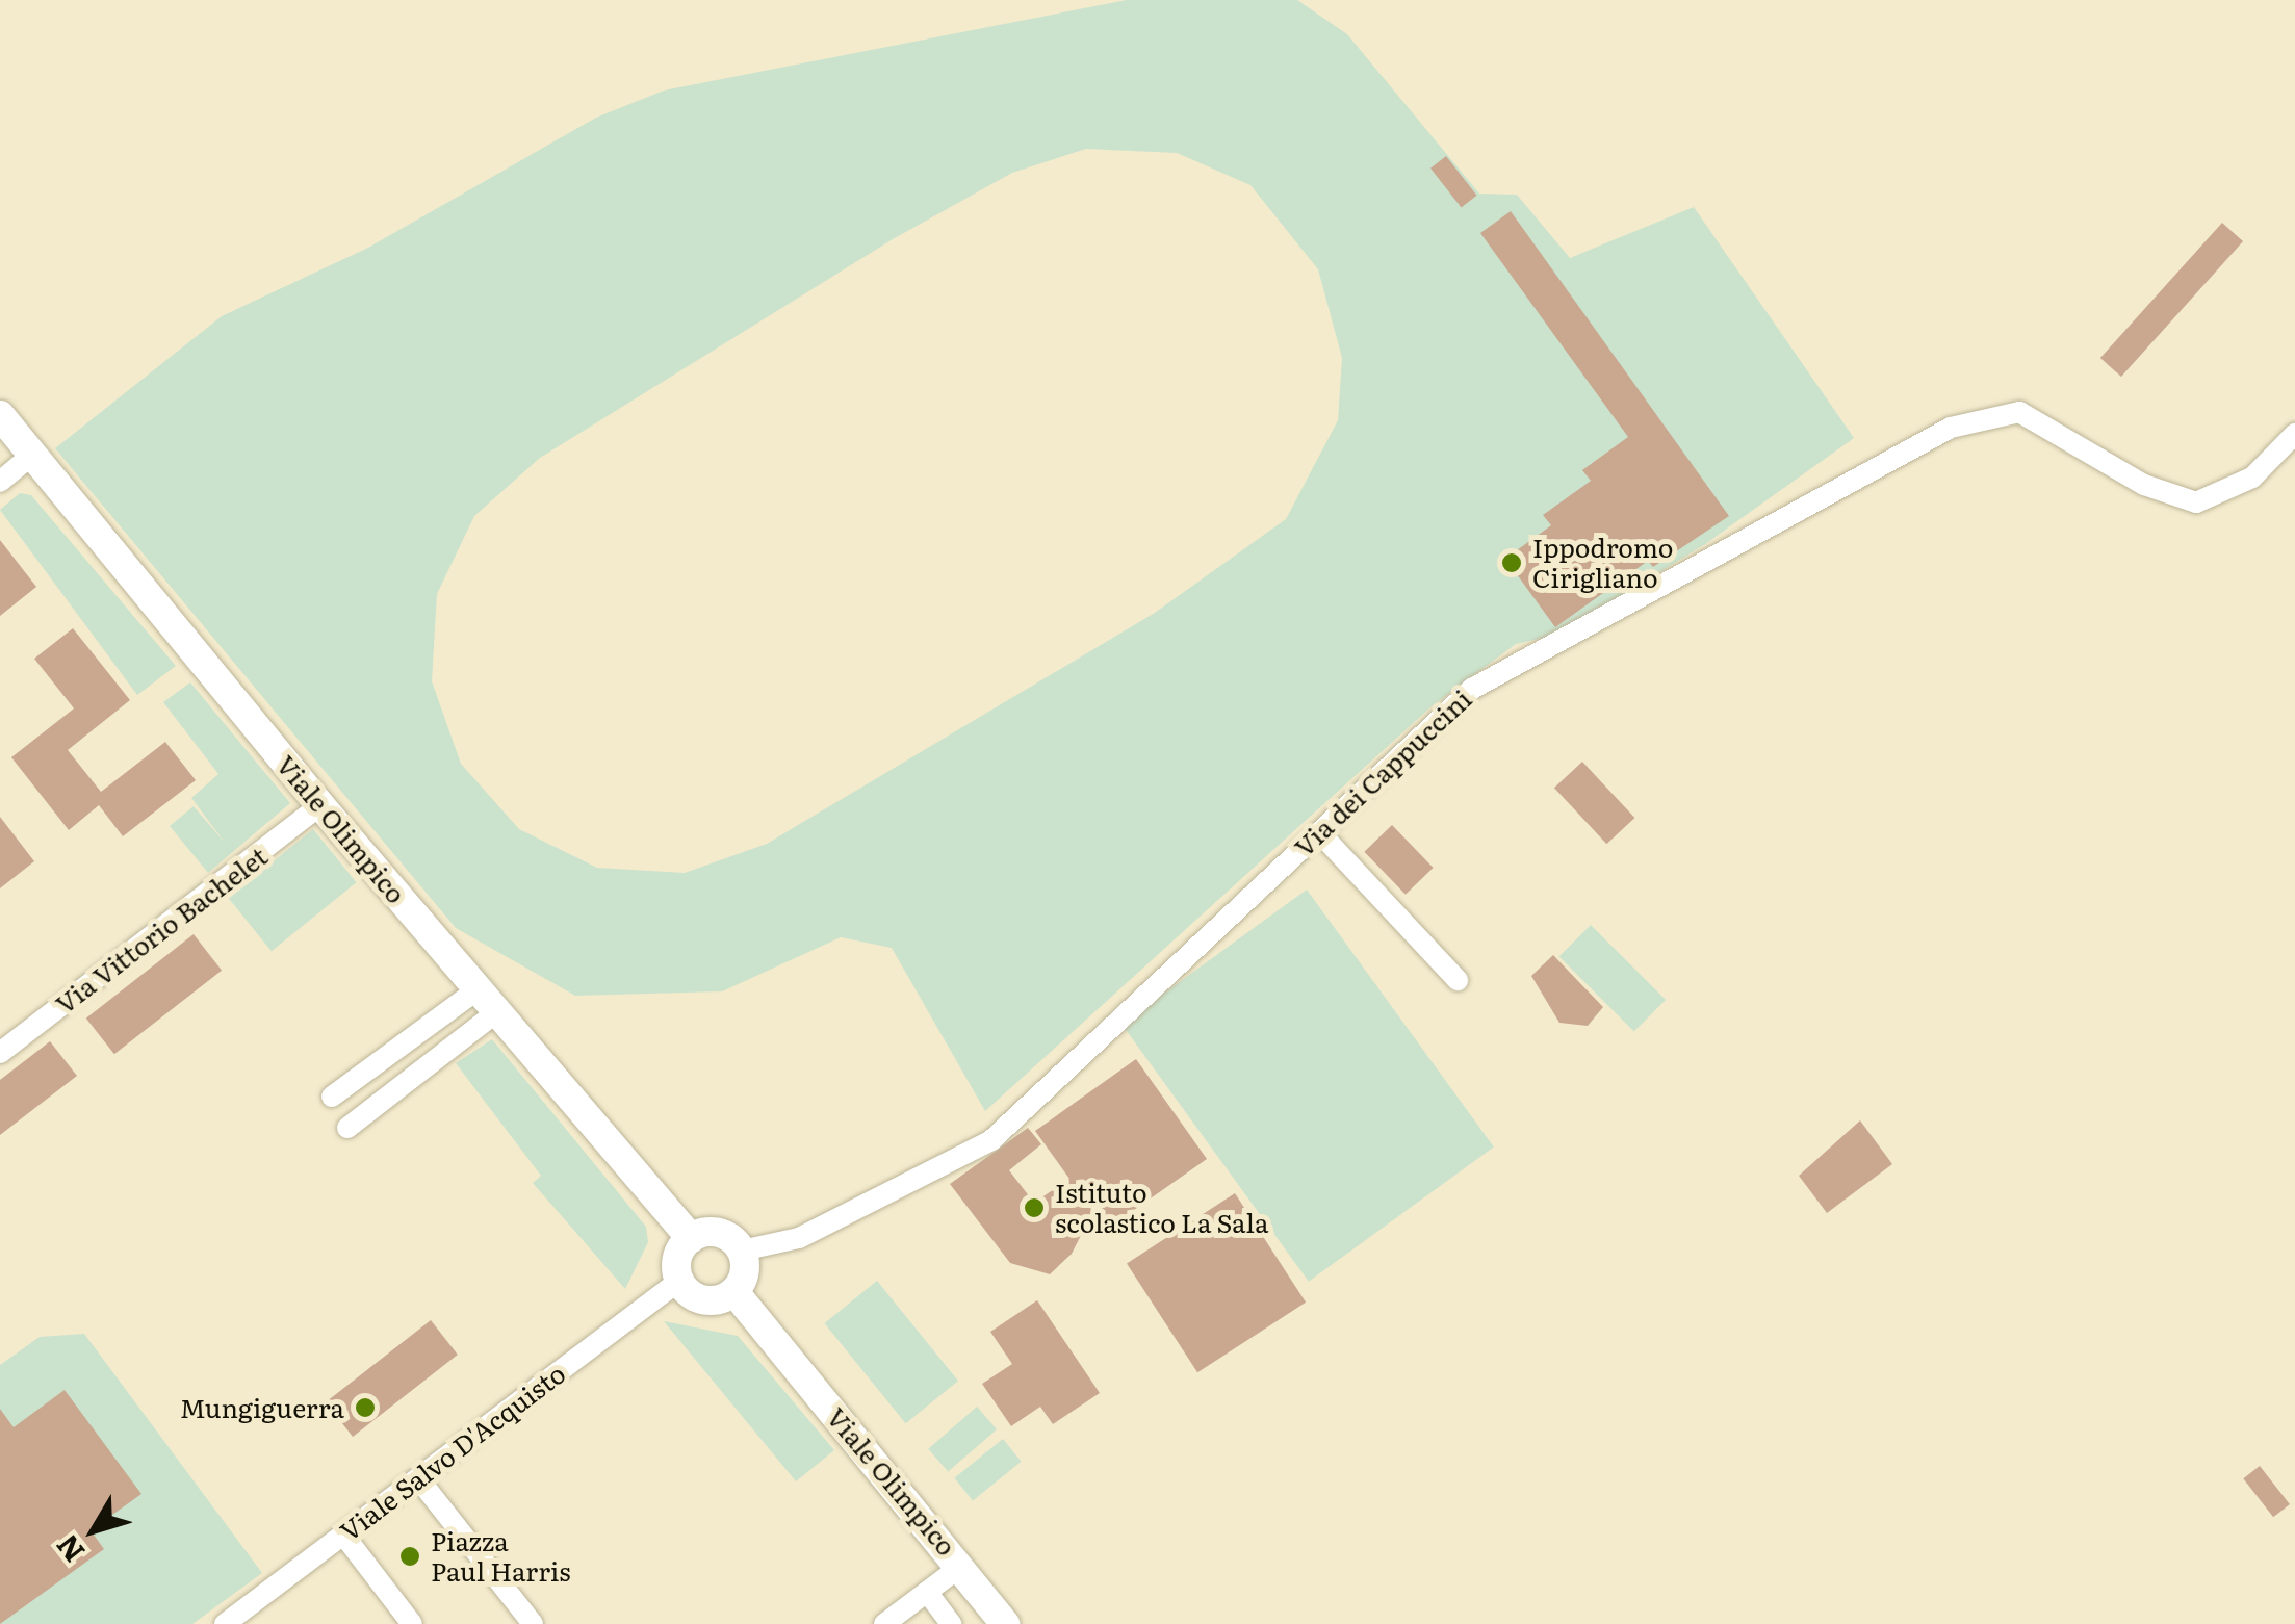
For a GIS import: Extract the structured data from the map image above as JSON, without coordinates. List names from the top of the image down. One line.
{"streets":{"main road":["Viale Olimpico"],"street":["Via dei Cappuccini","Via Vittorio Bachelet","Viale Salvo D'Acquisto"]},"crossings":[["Via dei Cappuccini","Viale Olimpico"],["Via dei Cappuccini","Viale Salvo D'Acquisto"],["Viale Olimpico","Via Vittorio Bachelet"],["Viale Olimpico","Viale Salvo D'Acquisto"]],"places":["Ippodromo Cirigliano","Istituto scolastico La Sala","Mungiguerra","Piazza Paul Harris"],"north":"bottom left"}
